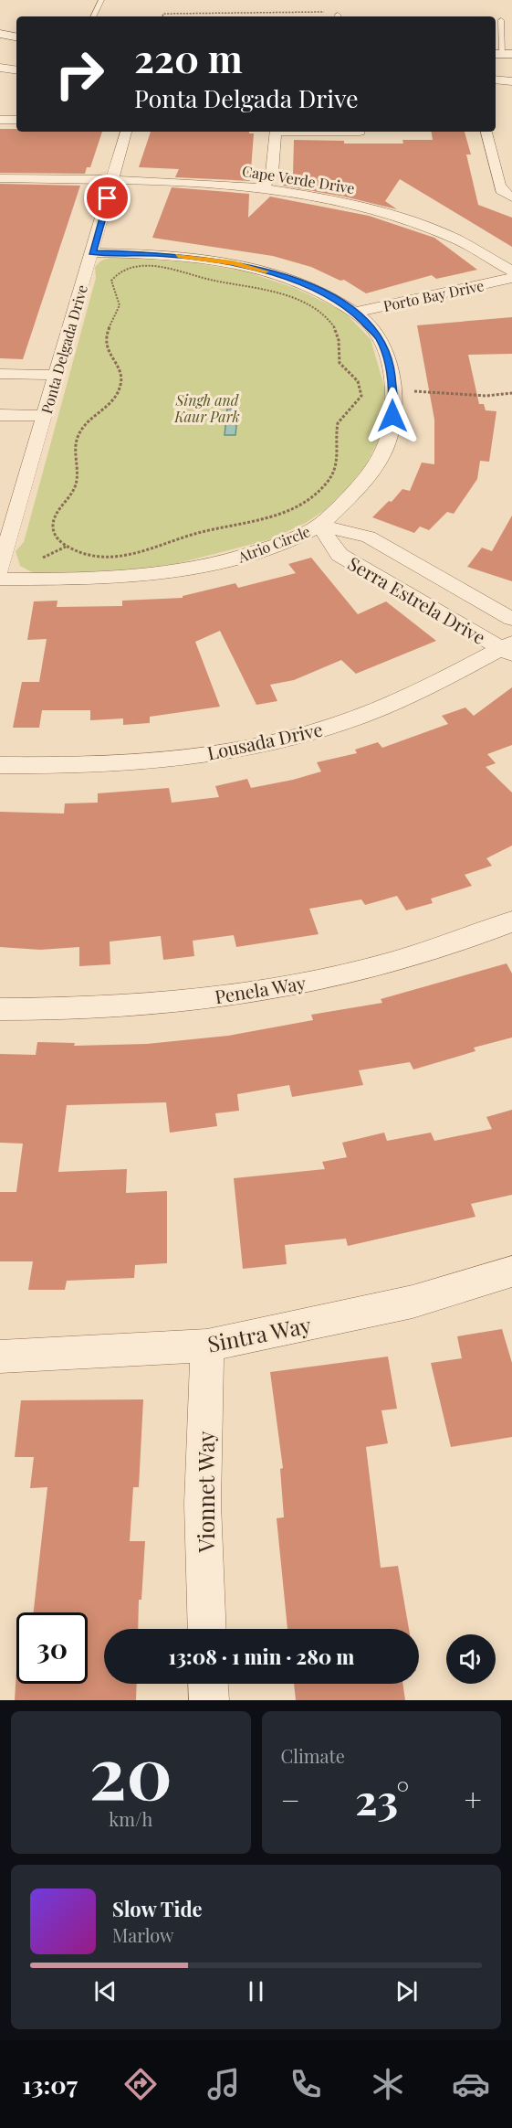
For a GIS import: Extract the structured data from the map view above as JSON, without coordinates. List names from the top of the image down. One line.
{"streets":{"street":["Cape Verde Drive","Porto Bay Drive","Ponta Delgada Drive","Atrio Circle","Serra Estrela Drive","Lousada Drive","Penela Way","Sintra Way","Vionnet Way"]},"crossings":[["Cape Verde Drive","Ponta Delgada Drive"],["Porto Bay Drive","Atrio Circle"],["Ponta Delgada Drive","Atrio Circle"],["Atrio Circle","Serra Estrela Drive"],["Serra Estrela Drive","Lousada Drive"],["Sintra Way","Vionnet Way"]],"parks":["Singh and Kaur Park"],"page":{"turn":["220 m","Ponta Delgada Drive"],"limit":"30","trip":"13:08 · 1 min · 280 m","tile":[["20","km/h"],"Climate"],"heat":["−","23°","+"],"song":["Slow Tide","Marlow"],"tabs":"13:07"}}
